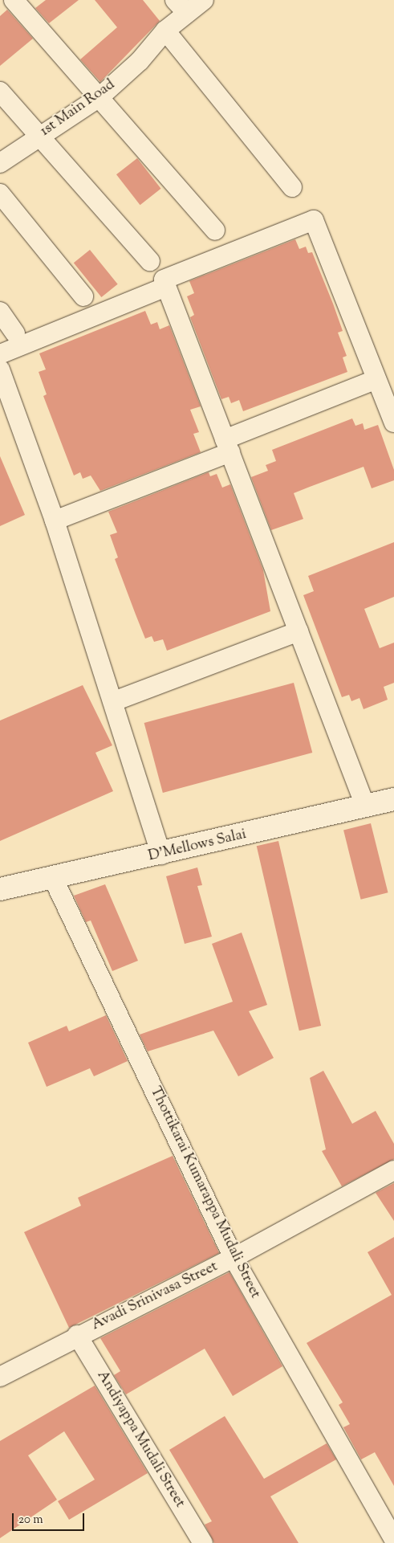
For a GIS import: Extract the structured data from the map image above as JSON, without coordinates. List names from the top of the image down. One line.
{"streets":{"main road":["D'Mellows Salai"],"street":["1st Main Road","Thottikarai Kumarappa Mudali Street","Avadi Srinivasa Street","Andiyappa Mudali Street"]},"crossings":[["D'Mellows Salai","Thottikarai Kumarappa Mudali Street"],["Thottikarai Kumarappa Mudali Street","Avadi Srinivasa Street"],["Avadi Srinivasa Street","Andiyappa Mudali Street"]],"scale_bar":"20 m"}
